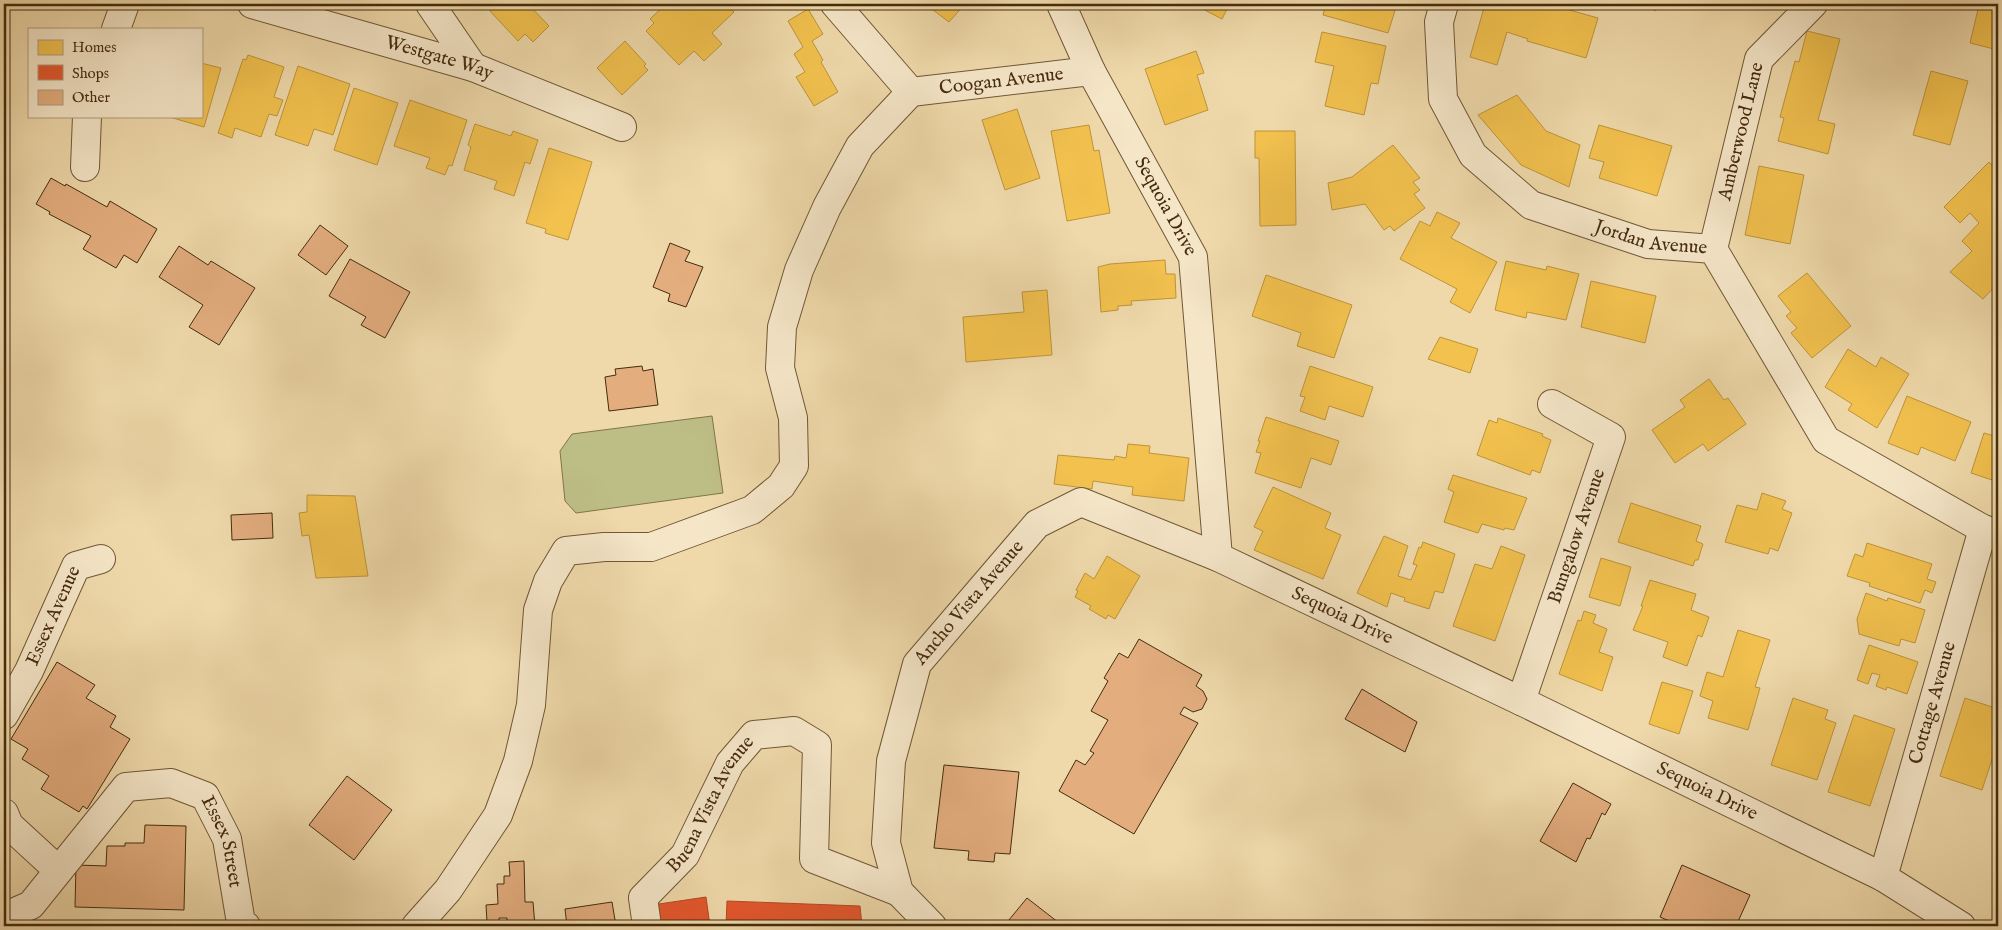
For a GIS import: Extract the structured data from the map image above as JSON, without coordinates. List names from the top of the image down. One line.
{"streets":{"street":["Westgate Way","Coogan Avenue","Amberwood Lane","Sequoia Drive","Jordan Avenue","Bungalow Avenue","Ancho Vista Avenue","Essex Avenue","Cottage Avenue","Buena Vista Avenue","Essex Street"]},"crossings":[["Coogan Avenue","Sequoia Drive"],["Amberwood Lane","Jordan Avenue"],["Sequoia Drive","Bungalow Avenue"],["Sequoia Drive","Ancho Vista Avenue"],["Sequoia Drive","Cottage Avenue"],["Jordan Avenue","Cottage Avenue"],["Ancho Vista Avenue","Buena Vista Avenue"]],"legend":["Homes","Shops","Other"]}
